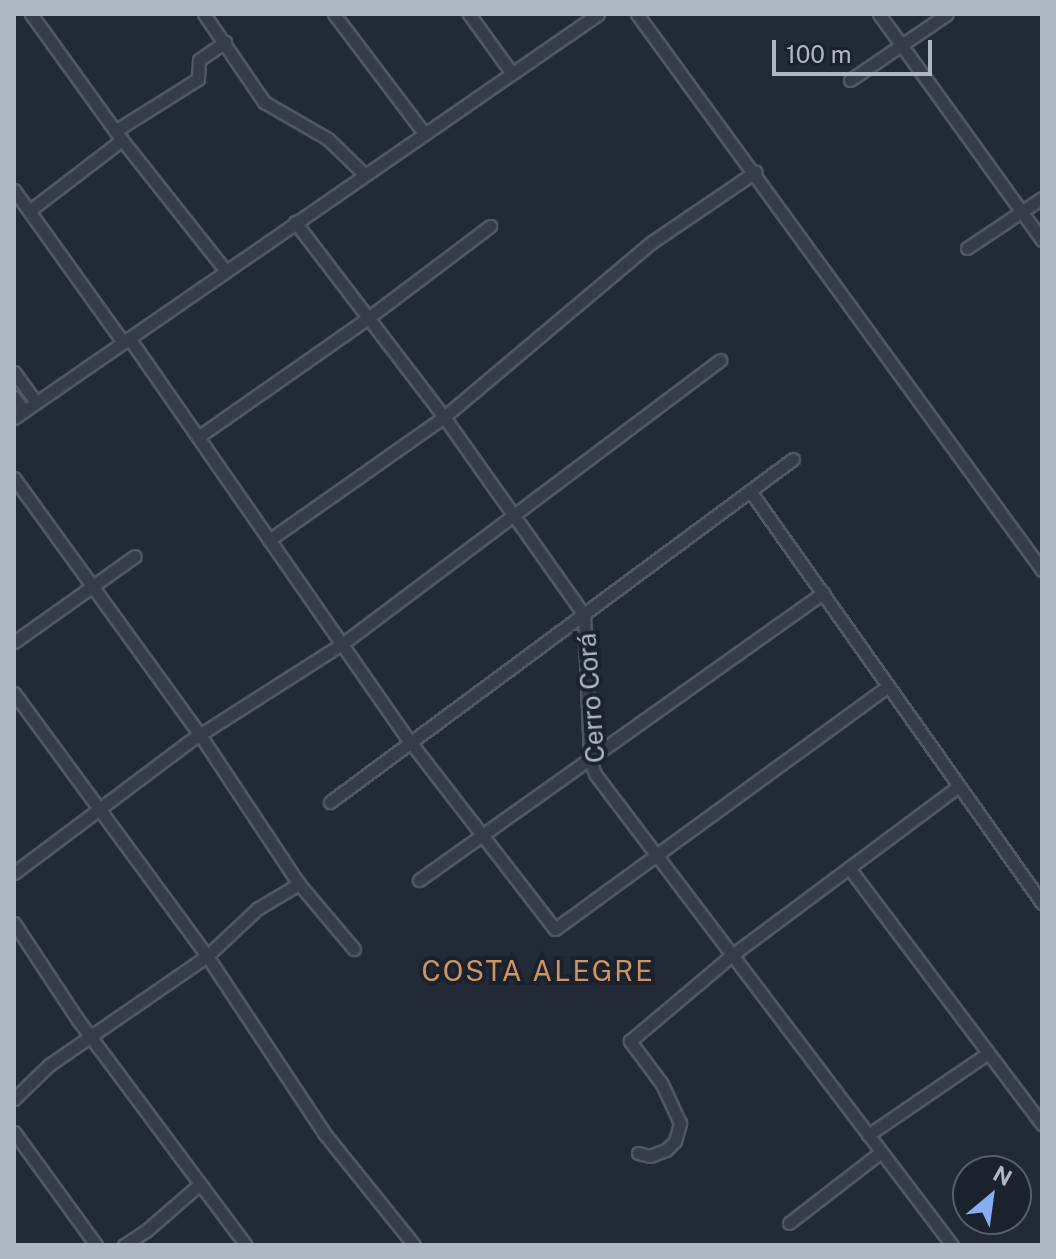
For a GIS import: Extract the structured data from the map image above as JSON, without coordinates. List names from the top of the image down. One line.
{"streets":{"street":["Cerro Corá"]},"districts":["COSTA ALEGRE"],"scale_bar":"100 m","north":"top right"}
